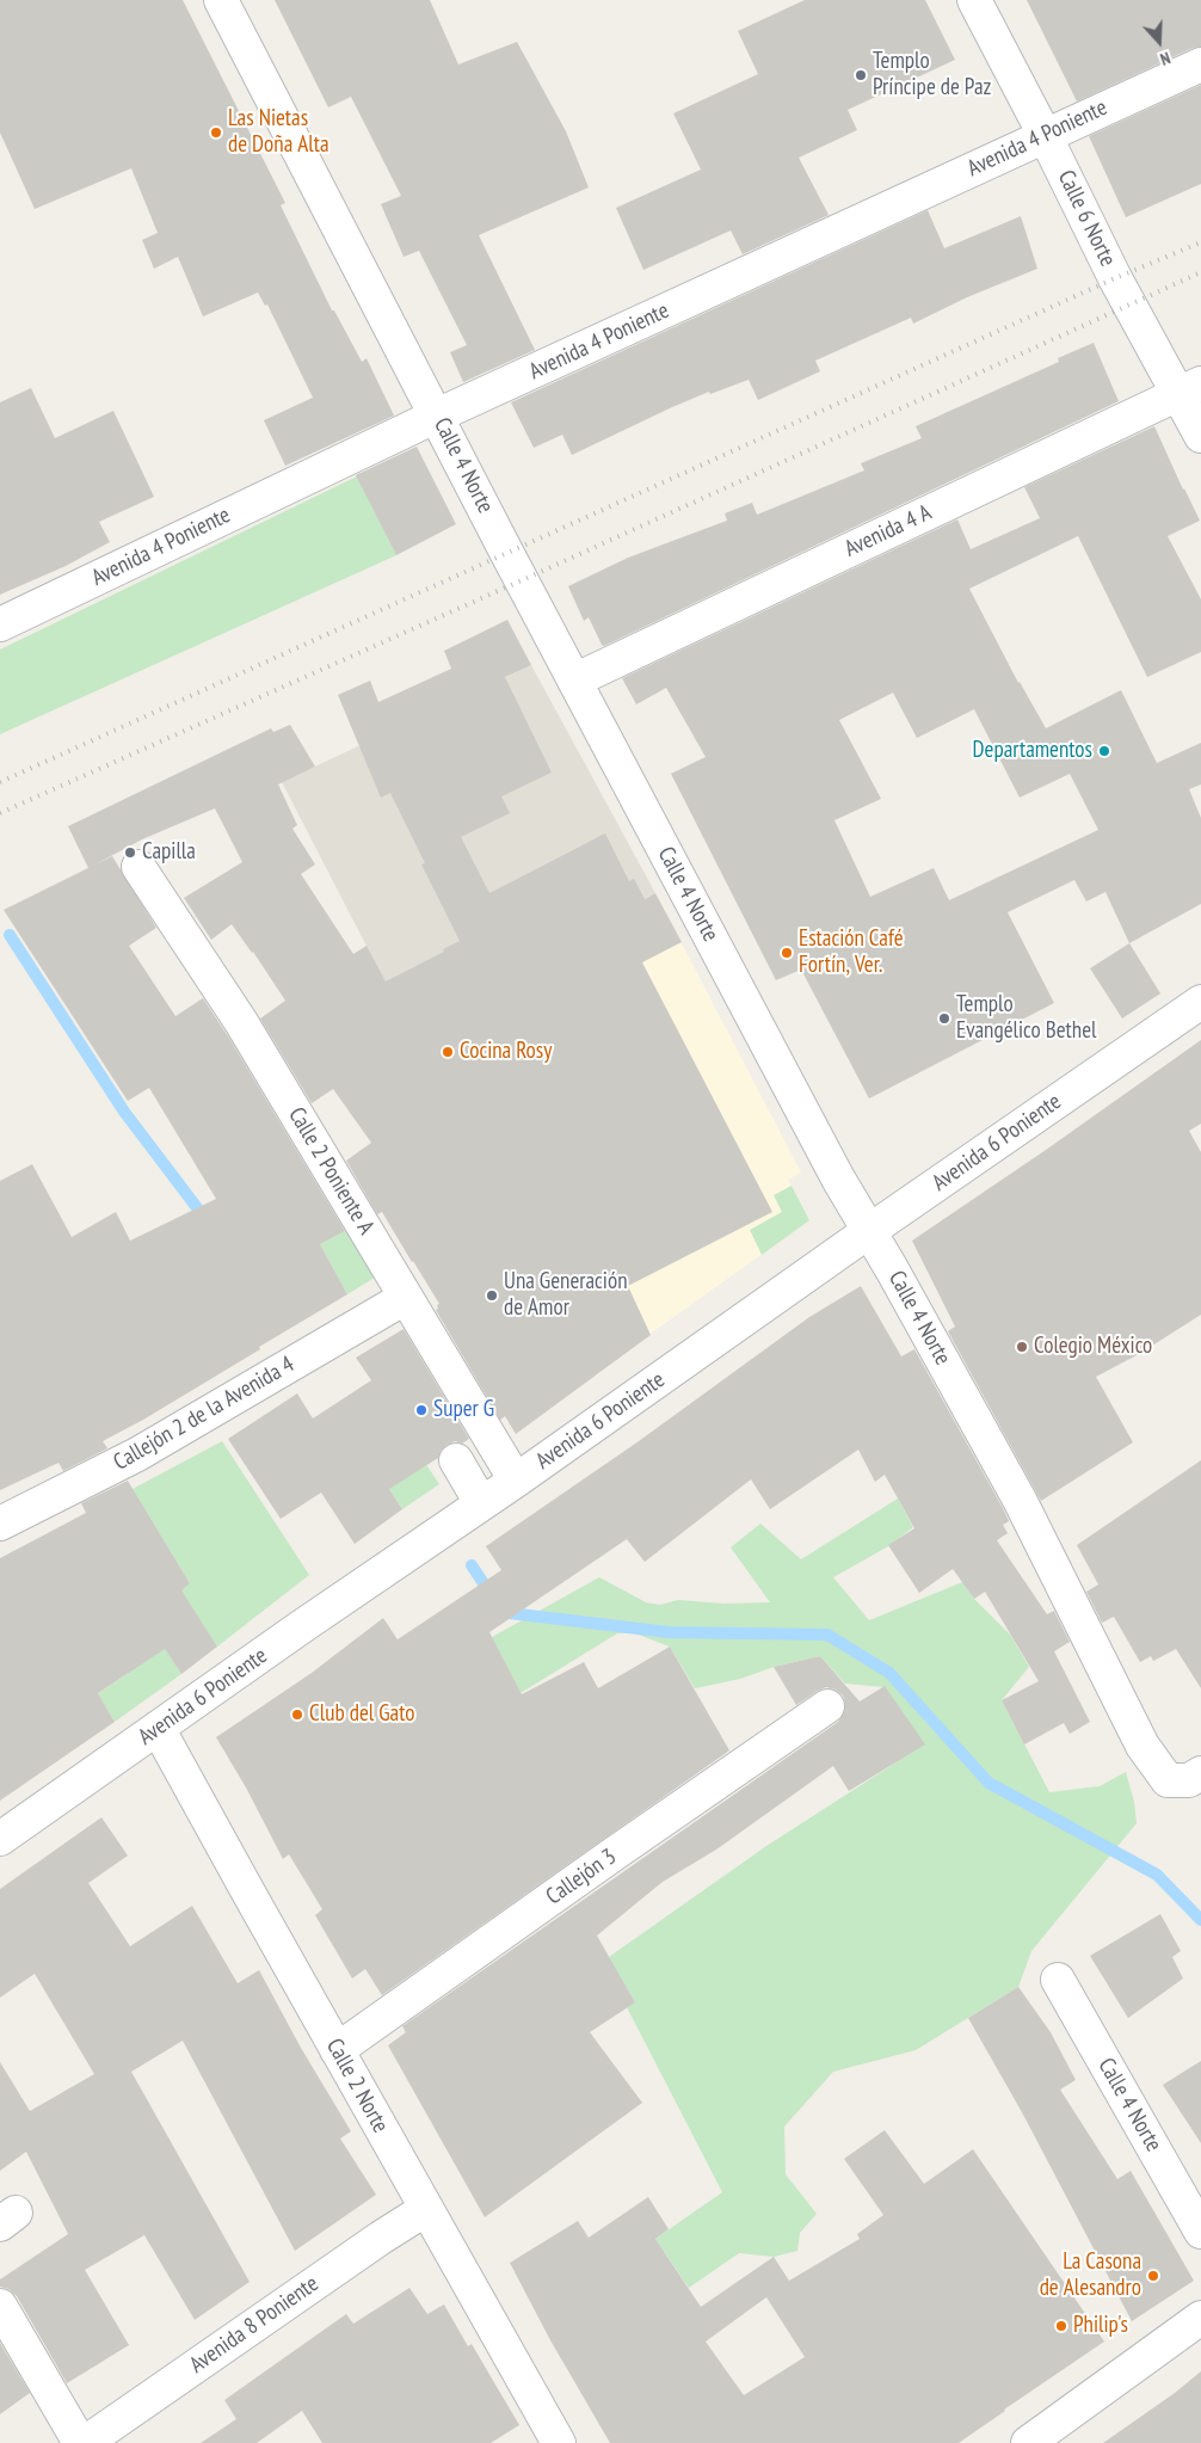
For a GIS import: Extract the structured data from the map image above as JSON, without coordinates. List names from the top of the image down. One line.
{"streets":{"street":["Avenida 4 Poniente","Calle 6 Norte","Calle 4 Norte","Avenida 4 A","Avenida 6 Poniente","Calle 2 Poniente A","Callejón 2 de la Avenida 4","Callejón 3","Calle 2 Norte","Avenida 8 Poniente"]},"crossings":[["Avenida 4 Poniente","Calle 6 Norte"],["Avenida 4 Poniente","Calle 4 Norte"],["Calle 6 Norte","Avenida 4 A"],["Calle 4 Norte","Avenida 4 A"],["Calle 4 Norte","Avenida 6 Poniente"],["Avenida 6 Poniente","Calle 2 Poniente A"],["Avenida 6 Poniente","Calle 2 Norte"],["Calle 2 Poniente A","Callejón 2 de la Avenida 4"],["Callejón 3","Calle 2 Norte"],["Calle 2 Norte","Avenida 8 Poniente"]],"places":["Templo Príncipe de Paz","Las Nietas de Doña Alta","Departamentos","Capilla","Estación Café Fortín, Ver.","Templo Evangélico Bethel","Cocina Rosy","Una Generación de Amor","Colegio México","Super G","Club del Gato","La Casona de Alesandro","Philip's"],"north":"bottom"}
